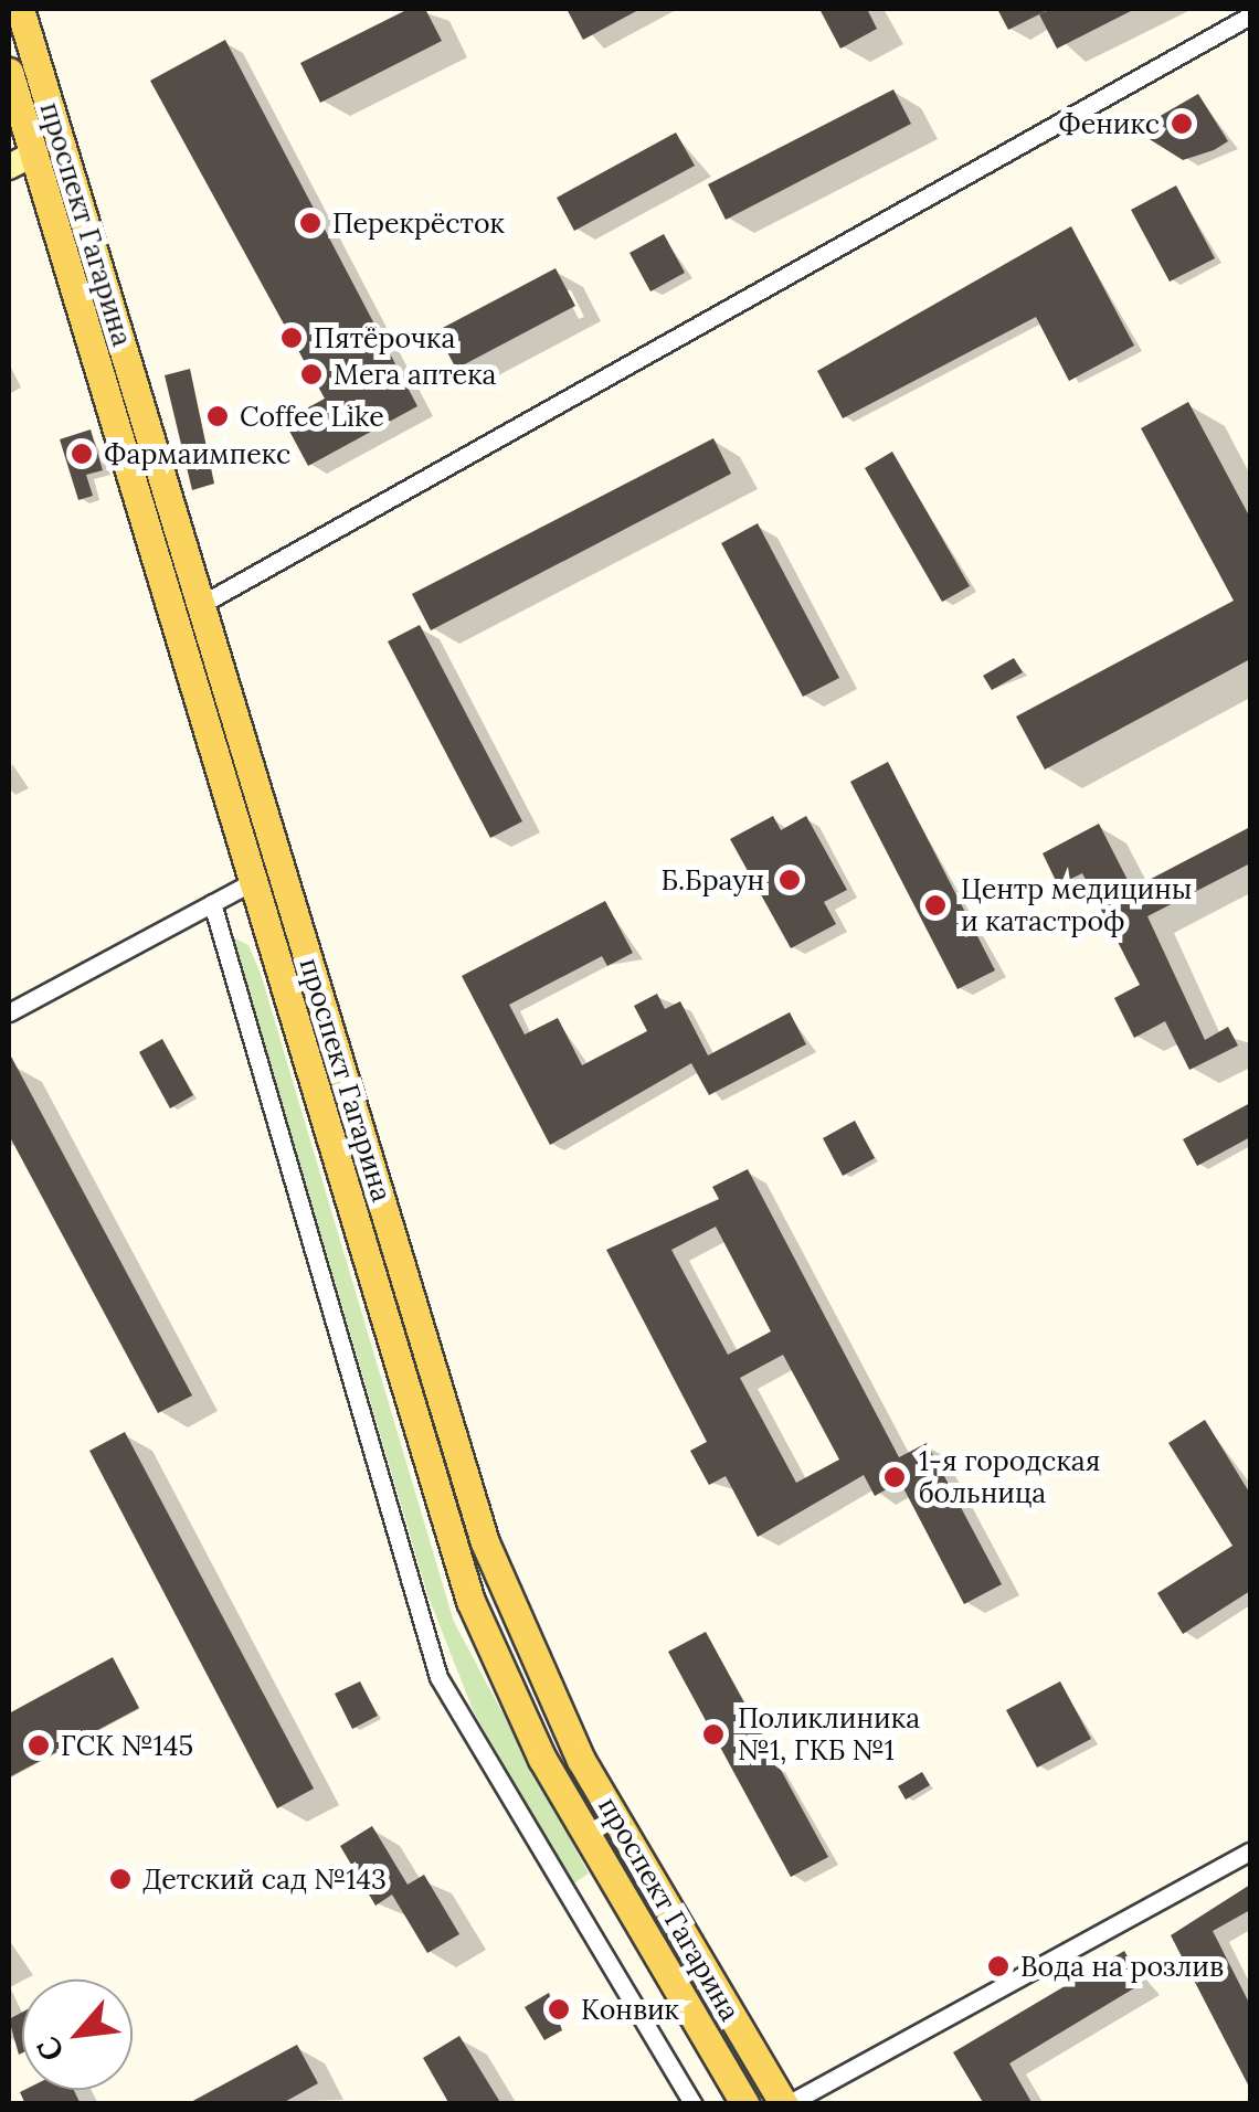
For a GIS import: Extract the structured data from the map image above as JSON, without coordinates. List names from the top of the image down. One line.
{"streets":{"main road":["проспект Гагарина"]},"places":["Феникс","Перекрёсток","Пятёрочка","Мега аптека","Coffee Like","Фармаимпекс","Б.Браун","Центр медицины и катастроф","1-я городская больница","Поликлиника №1, ГКБ №1","ГСК №145","Детский сад №143","Вода на розлив","Конвик"],"north":"bottom left"}
